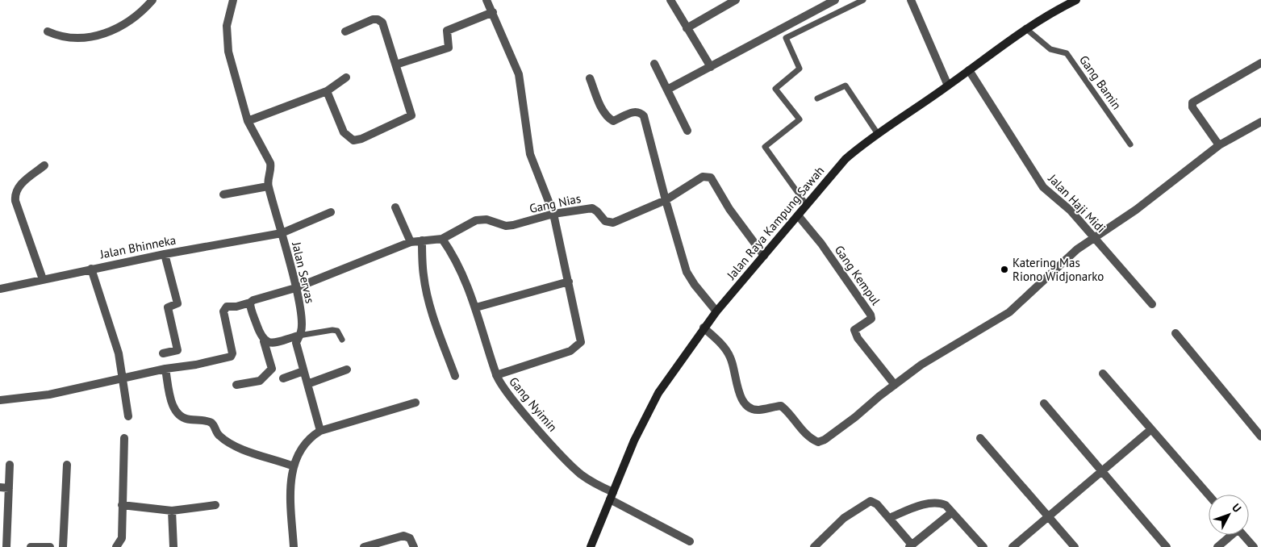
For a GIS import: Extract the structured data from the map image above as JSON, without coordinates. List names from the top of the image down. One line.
{"streets":{"street":["Gang Nias","Jalan Haji Midi","Jalan Raya Kampung Sawah","Jalan Bhinneka","Jalan Servas","Gang Kempul","Gang Nyimin"],"lane":["Gang Bamin"]},"crossings":[["Gang Bamin","Jalan Raya Kampung Sawah"],["Gang Nias","Gang Nyimin"],["Jalan Haji Midi","Jalan Raya Kampung Sawah"],["Jalan Raya Kampung Sawah","Gang Kempul"],["Jalan Raya Kampung Sawah","Gang Nyimin"],["Jalan Bhinneka","Jalan Servas"]],"places":["Katering Mas Riono Widjonarko"],"north":"top right"}
